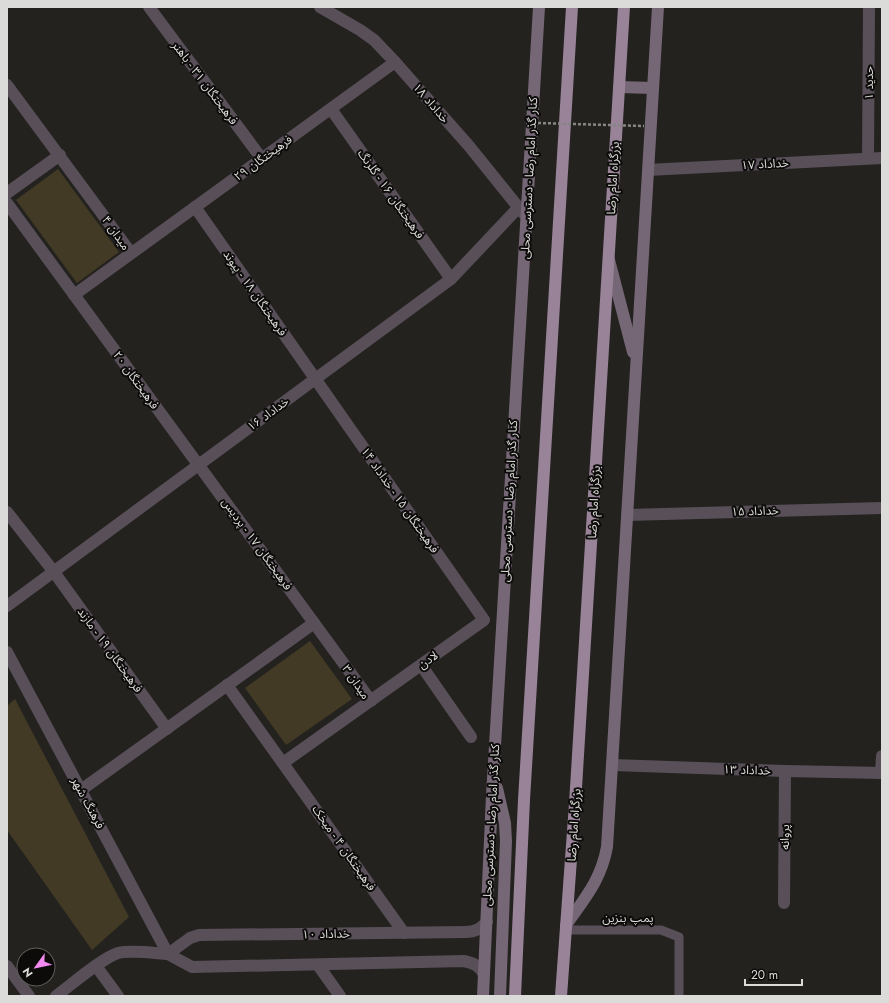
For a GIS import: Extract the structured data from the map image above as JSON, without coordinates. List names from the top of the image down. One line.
{"streets":{"highway":["بزرگراه امام رضا"],"main road":["کنار گذر امام رضا - دسترسی محلی"],"street":["فرهیختگان ۳۱ - باهنر","حدید ۱","خداداد ۱۸","فرهیختگان ۲۹","خداداد ۱۷","فرهیختگان ۱۶ - گلرنگ","میدان ۴","فرهیختگان ۱۸ - پیوند","فرهیختگان ۲۰","خداداد ۱۶","فرهیختگان ۱۵ - خداداد ۱۴","خداداد ۱۵","فرهیختگان ۱۷ - پردیس","فرهیختگان ۱۹ - مازند","لادن","میدان ۳","خداداد ۱۳","فرهنگ شهر","پروانه","فرهیختگان ۴ - میخک","خداداد ۱۰"],"lane":["پمپ بنزین"]},"crossings":[["فرهیختگان ۳۱ - باهنر","فرهیختگان ۲۹"],["حدید ۱","خداداد ۱۷"],["خداداد ۱۸","فرهیختگان ۲۹"],["خداداد ۱۸","کنار گذر امام رضا - دسترسی محلی"],["خداداد ۱۸","خداداد ۱۶"],["فرهیختگان ۲۹","فرهیختگان ۱۶ - گلرنگ"],["فرهیختگان ۲۹","میدان ۴"],["فرهیختگان ۲۹","فرهیختگان ۱۸ - پیوند"],["کنار گذر امام رضا - دسترسی محلی","خداداد ۱۶"],["کنار گذر امام رضا - دسترسی محلی","خداداد ۱۰"],["بزرگراه امام رضا","پمپ بنزین"],["فرهیختگان ۱۶ - گلرنگ","خداداد ۱۶"],["میدان ۴","فرهیختگان ۲۰"],["فرهیختگان ۱۸ - پیوند","خداداد ۱۶"],["فرهیختگان ۱۸ - پیوند","فرهیختگان ۱۵ - خداداد ۱۴"],["فرهیختگان ۲۰","خداداد ۱۶"],["فرهیختگان ۲۰","فرهیختگان ۱۷ - پردیس"],["خداداد ۱۶","فرهیختگان ۱۵ - خداداد ۱۴"],["خداداد ۱۶","فرهیختگان ۱۷ - پردیس"],["خداداد ۱۶","فرهیختگان ۱۹ - مازند"],["فرهیختگان ۱۵ - خداداد ۱۴","لادن"],["فرهیختگان ۱۷ - پردیس","میدان ۳"],["لادن","میدان ۳"],["میدان ۳","فرهیختگان ۴ - میخک"],["خداداد ۱۳","پروانه"],["فرهنگ شهر","خداداد ۱۰"],["فرهیختگان ۴ - میخک","خداداد ۱۰"]],"scale_bar":"20 m","north":"bottom left"}
